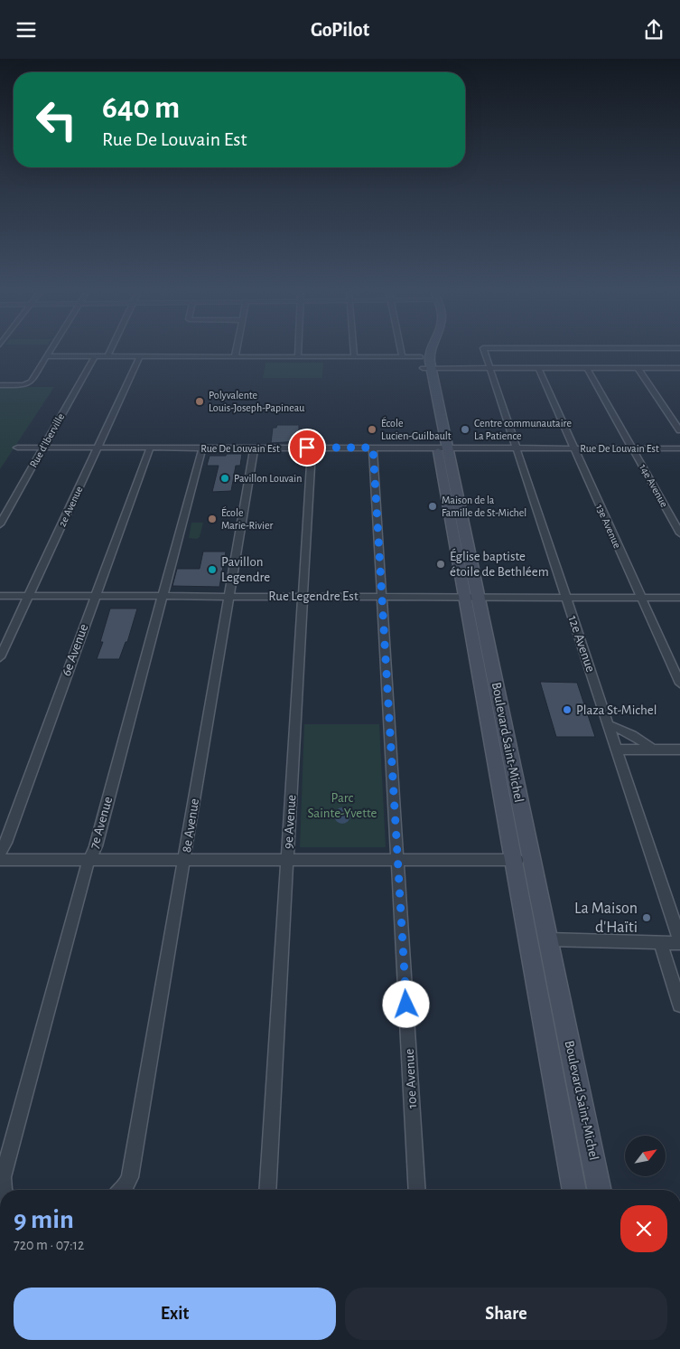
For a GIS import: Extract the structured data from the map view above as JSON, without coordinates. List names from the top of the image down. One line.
{"streets":{"main road":["Boulevard Saint-Michel"],"street":["Rue d'Iberville","Rue De Louvain Est","14e Avenue","2e Avenue","13e Avenue","Rue Legendre Est","12e Avenue","6e Avenue","9e Avenue","7e Avenue","8e Avenue","10e Avenue"]},"crossings":[["Rue d'Iberville","Rue De Louvain Est"],["Rue De Louvain Est","14e Avenue"],["Rue De Louvain Est","2e Avenue"],["Rue De Louvain Est","13e Avenue"],["Rue De Louvain Est","12e Avenue"],["Rue De Louvain Est","6e Avenue"],["Rue De Louvain Est","Boulevard Saint-Michel"],["Rue De Louvain Est","9e Avenue"],["Rue De Louvain Est","7e Avenue"],["Rue De Louvain Est","8e Avenue"],["Rue De Louvain Est","10e Avenue"],["2e Avenue","Rue Legendre Est"],["13e Avenue","Rue Legendre Est"],["Rue Legendre Est","12e Avenue"],["Rue Legendre Est","6e Avenue"],["Rue Legendre Est","Boulevard Saint-Michel"],["Rue Legendre Est","9e Avenue"],["Rue Legendre Est","7e Avenue"],["Rue Legendre Est","8e Avenue"],["Rue Legendre Est","10e Avenue"]],"parks":["Parc Sainte-Yvette"],"places":["Polyvalente Louis-Joseph-Papineau","École Lucien-Guilbault","Centre communautaire La Patience","Pavillon Louvain","Maison de la Famille de St-Michel","École Marie-Rivier","Église baptiste étoile de Bethléem","Pavillon Legendre","Plaza St-Michel","La Maison d'Haïti"],"north":"top right","page":{"header":"GoPilot","turn":["640 m","Rue De Louvain Est"],"heading":["9 min","720 m · 07:12"],"buttons":["Exit","Share"]}}
